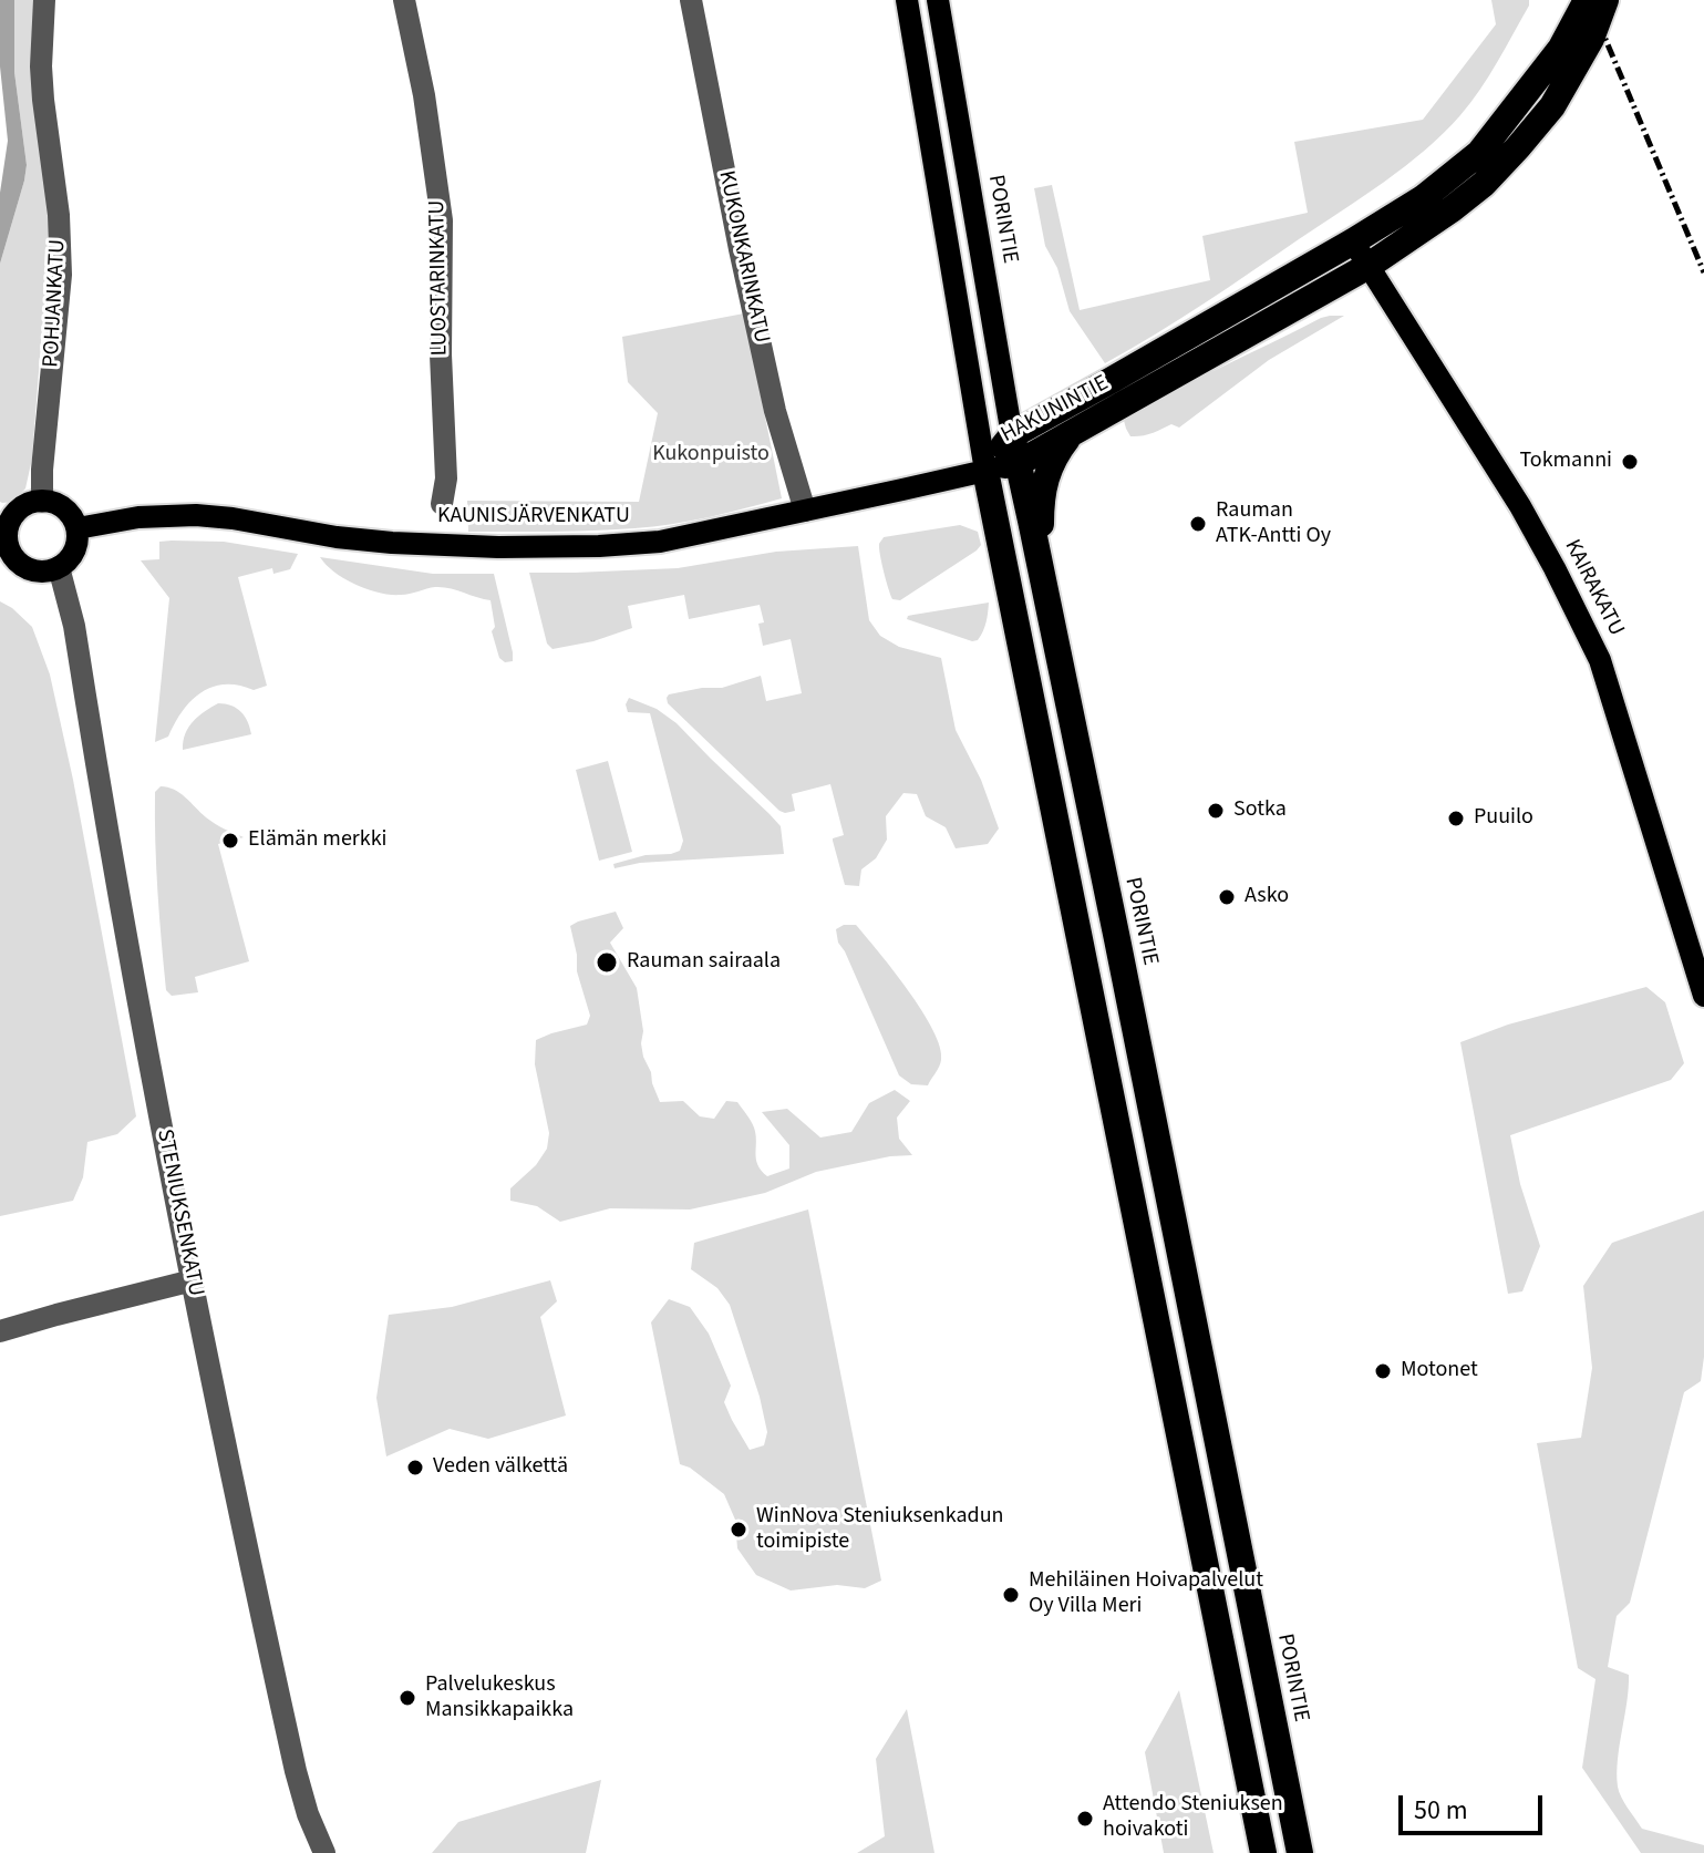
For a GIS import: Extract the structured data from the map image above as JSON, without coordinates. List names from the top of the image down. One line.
{"streets":{"highway":["PORINTIE","HAKUNINTIE"],"main road":["KAUNISJÄRVENKATU","KAIRAKATU"],"street":["KUKONKARINKATU","LUOSTARINKATU","POHJANKATU","STENIUKSENKATU"]},"crossings":[["PORINTIE","HAKUNINTIE"],["KUKONKARINKATU","KAUNISJÄRVENKATU"],["POHJANKATU","KAUNISJÄRVENKATU"],["POHJANKATU","STENIUKSENKATU"],["HAKUNINTIE","KAUNISJÄRVENKATU"],["HAKUNINTIE","KAIRAKATU"],["KAUNISJÄRVENKATU","STENIUKSENKATU"]],"parks":["Kukonpuisto"],"places":["Tokmanni","Rauman ATK-Antti Oy","Sotka","Puuilo","Elämän merkki","Asko","Rauman sairaala","Motonet","Veden välkettä","WinNova Steniuksenkadun toimipiste","Mehiläinen Hoivapalvelut Oy Villa Meri","Palvelukeskus Mansikkapaikka","Attendo Steniuksen hoivakoti"],"scale_bar":"50 m"}
